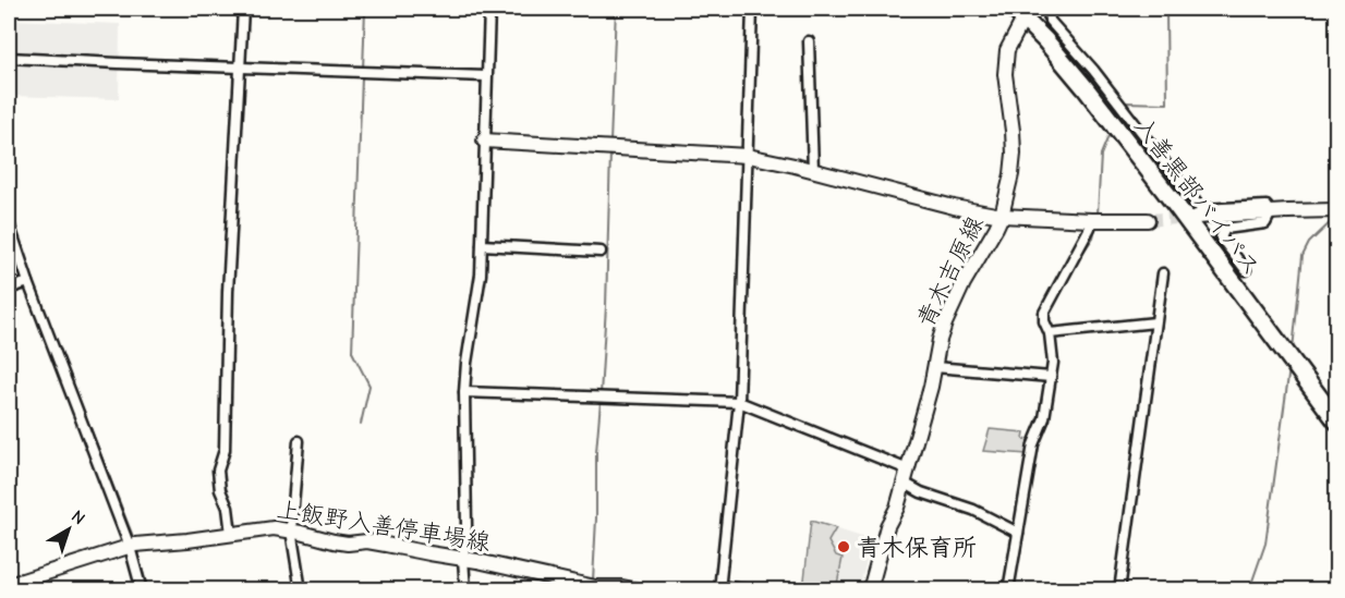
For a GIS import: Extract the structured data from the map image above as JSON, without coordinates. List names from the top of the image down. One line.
{"streets":{"highway":["入善黒部バイパス"],"main road":["青木吉原線","上飯野入善停車場線"]},"crossings":[["入善黒部バイパス","青木吉原線"]],"places":["青木保育所"],"north":"top right"}
